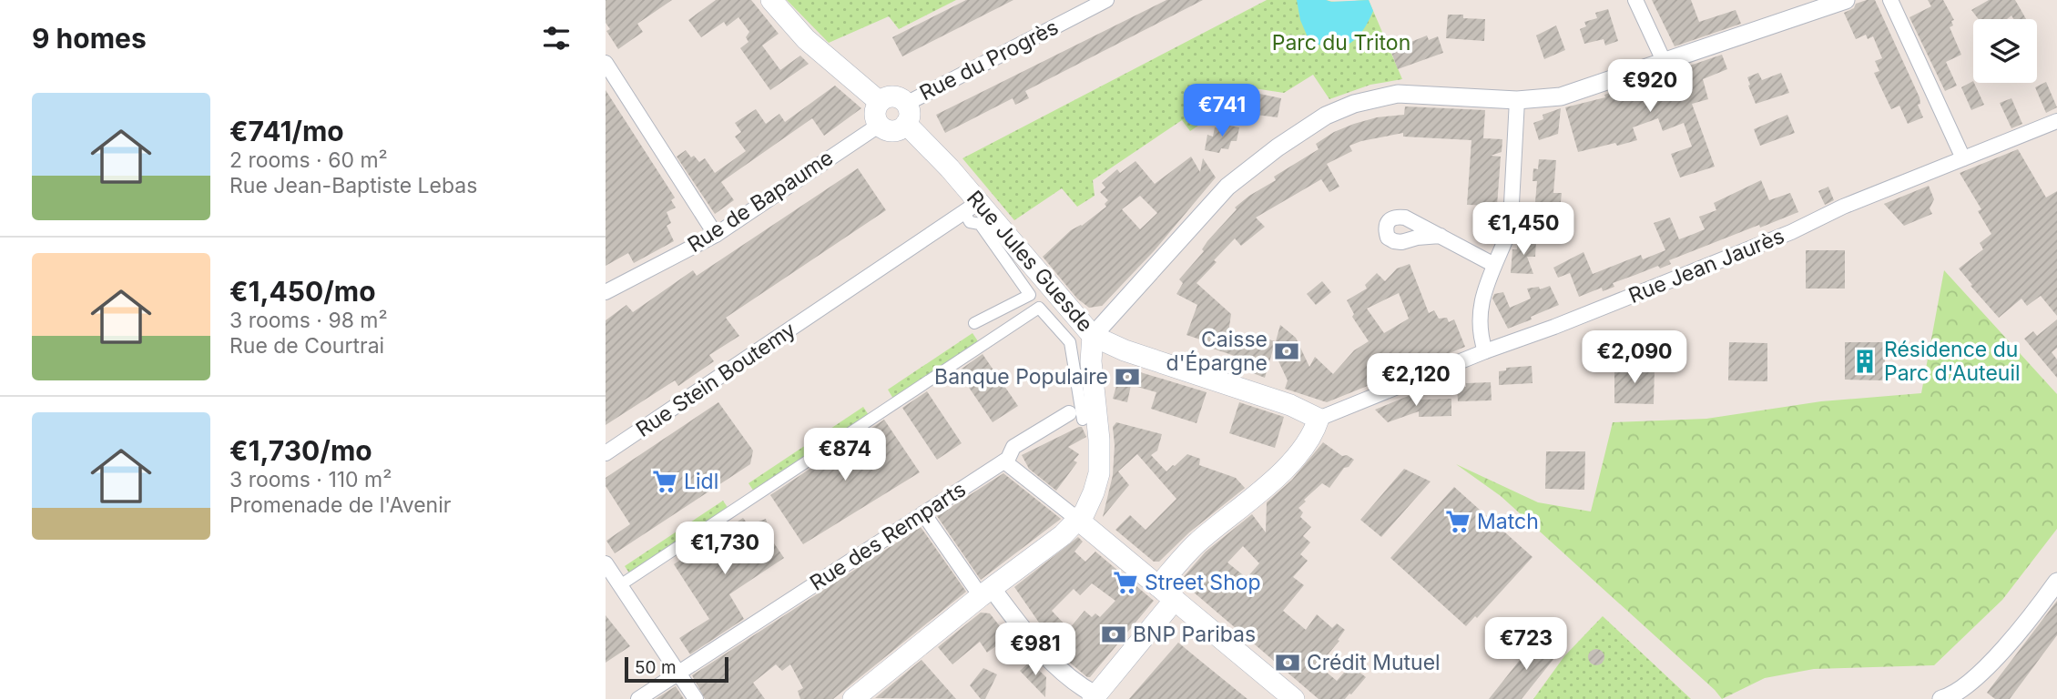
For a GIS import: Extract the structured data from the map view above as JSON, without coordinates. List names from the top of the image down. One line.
{"streets":{"main road":["Rue Jules Guesde"],"street":["Rue du Progrès","Rue de Bapaume","Rue Jean Jaurès","Rue Stein Boutemy","Rue des Remparts"]},"crossings":[["Rue du Progrès","Rue de Bapaume"],["Rue du Progrès","Rue Jules Guesde"],["Rue de Bapaume","Rue Jules Guesde"],["Rue Jules Guesde","Rue Jean Jaurès"],["Rue Jules Guesde","Rue Stein Boutemy"]],"parks":["Parc du Triton"],"places":{"bank":["Caisse d'Épargne","Banque Populaire","BNP Paribas","Crédit Mutuel"],"building":["Résidence du Parc d'Auteuil"],"supermarket":["Lidl","Match","Street Shop"]},"scale_bar":"50 m","page":{"heading":"9 homes","price":["€920","€741","€1,450","€2,090","€2,120","€874","€1,730","€723","€981"],"list":[{"name":"€741/mo","note":"2 rooms · 60 m² · Rue Jean-Baptiste Lebas"},{"name":"€1,450/mo","note":"3 rooms · 98 m² · Rue de Courtrai"},{"name":"€1,730/mo","note":"3 rooms · 110 m² · Promenade de l'Avenir"}],"scale":"50 m"}}
